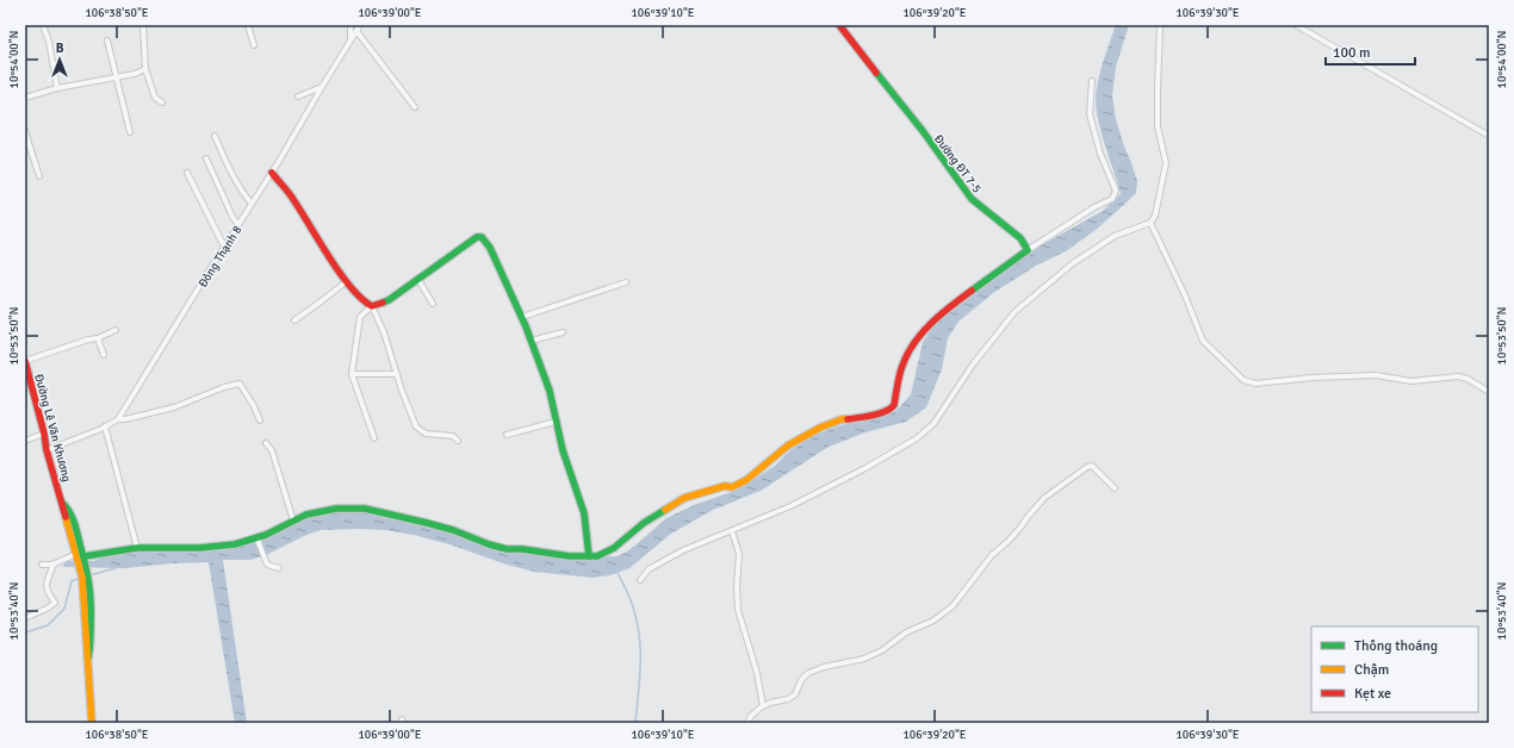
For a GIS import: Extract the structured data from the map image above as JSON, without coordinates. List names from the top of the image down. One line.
{"streets":{"street":["Đường ĐT 7-5","Đông Thạnh 8","Đường Lê Văn Khương"]},"crossings":[["Đông Thạnh 8","Đường Lê Văn Khương"]],"legend":["Thông thoáng","Chậm","Kẹt xe"],"scale_bar":"100 m","north":"top","coordinates":["106°38'50\"E","106°39'00\"E","106°39'10\"E","106°39'20\"E","106°39'30\"E","10°54'00\"N","10°53'50\"N","10°53'40\"N"]}
